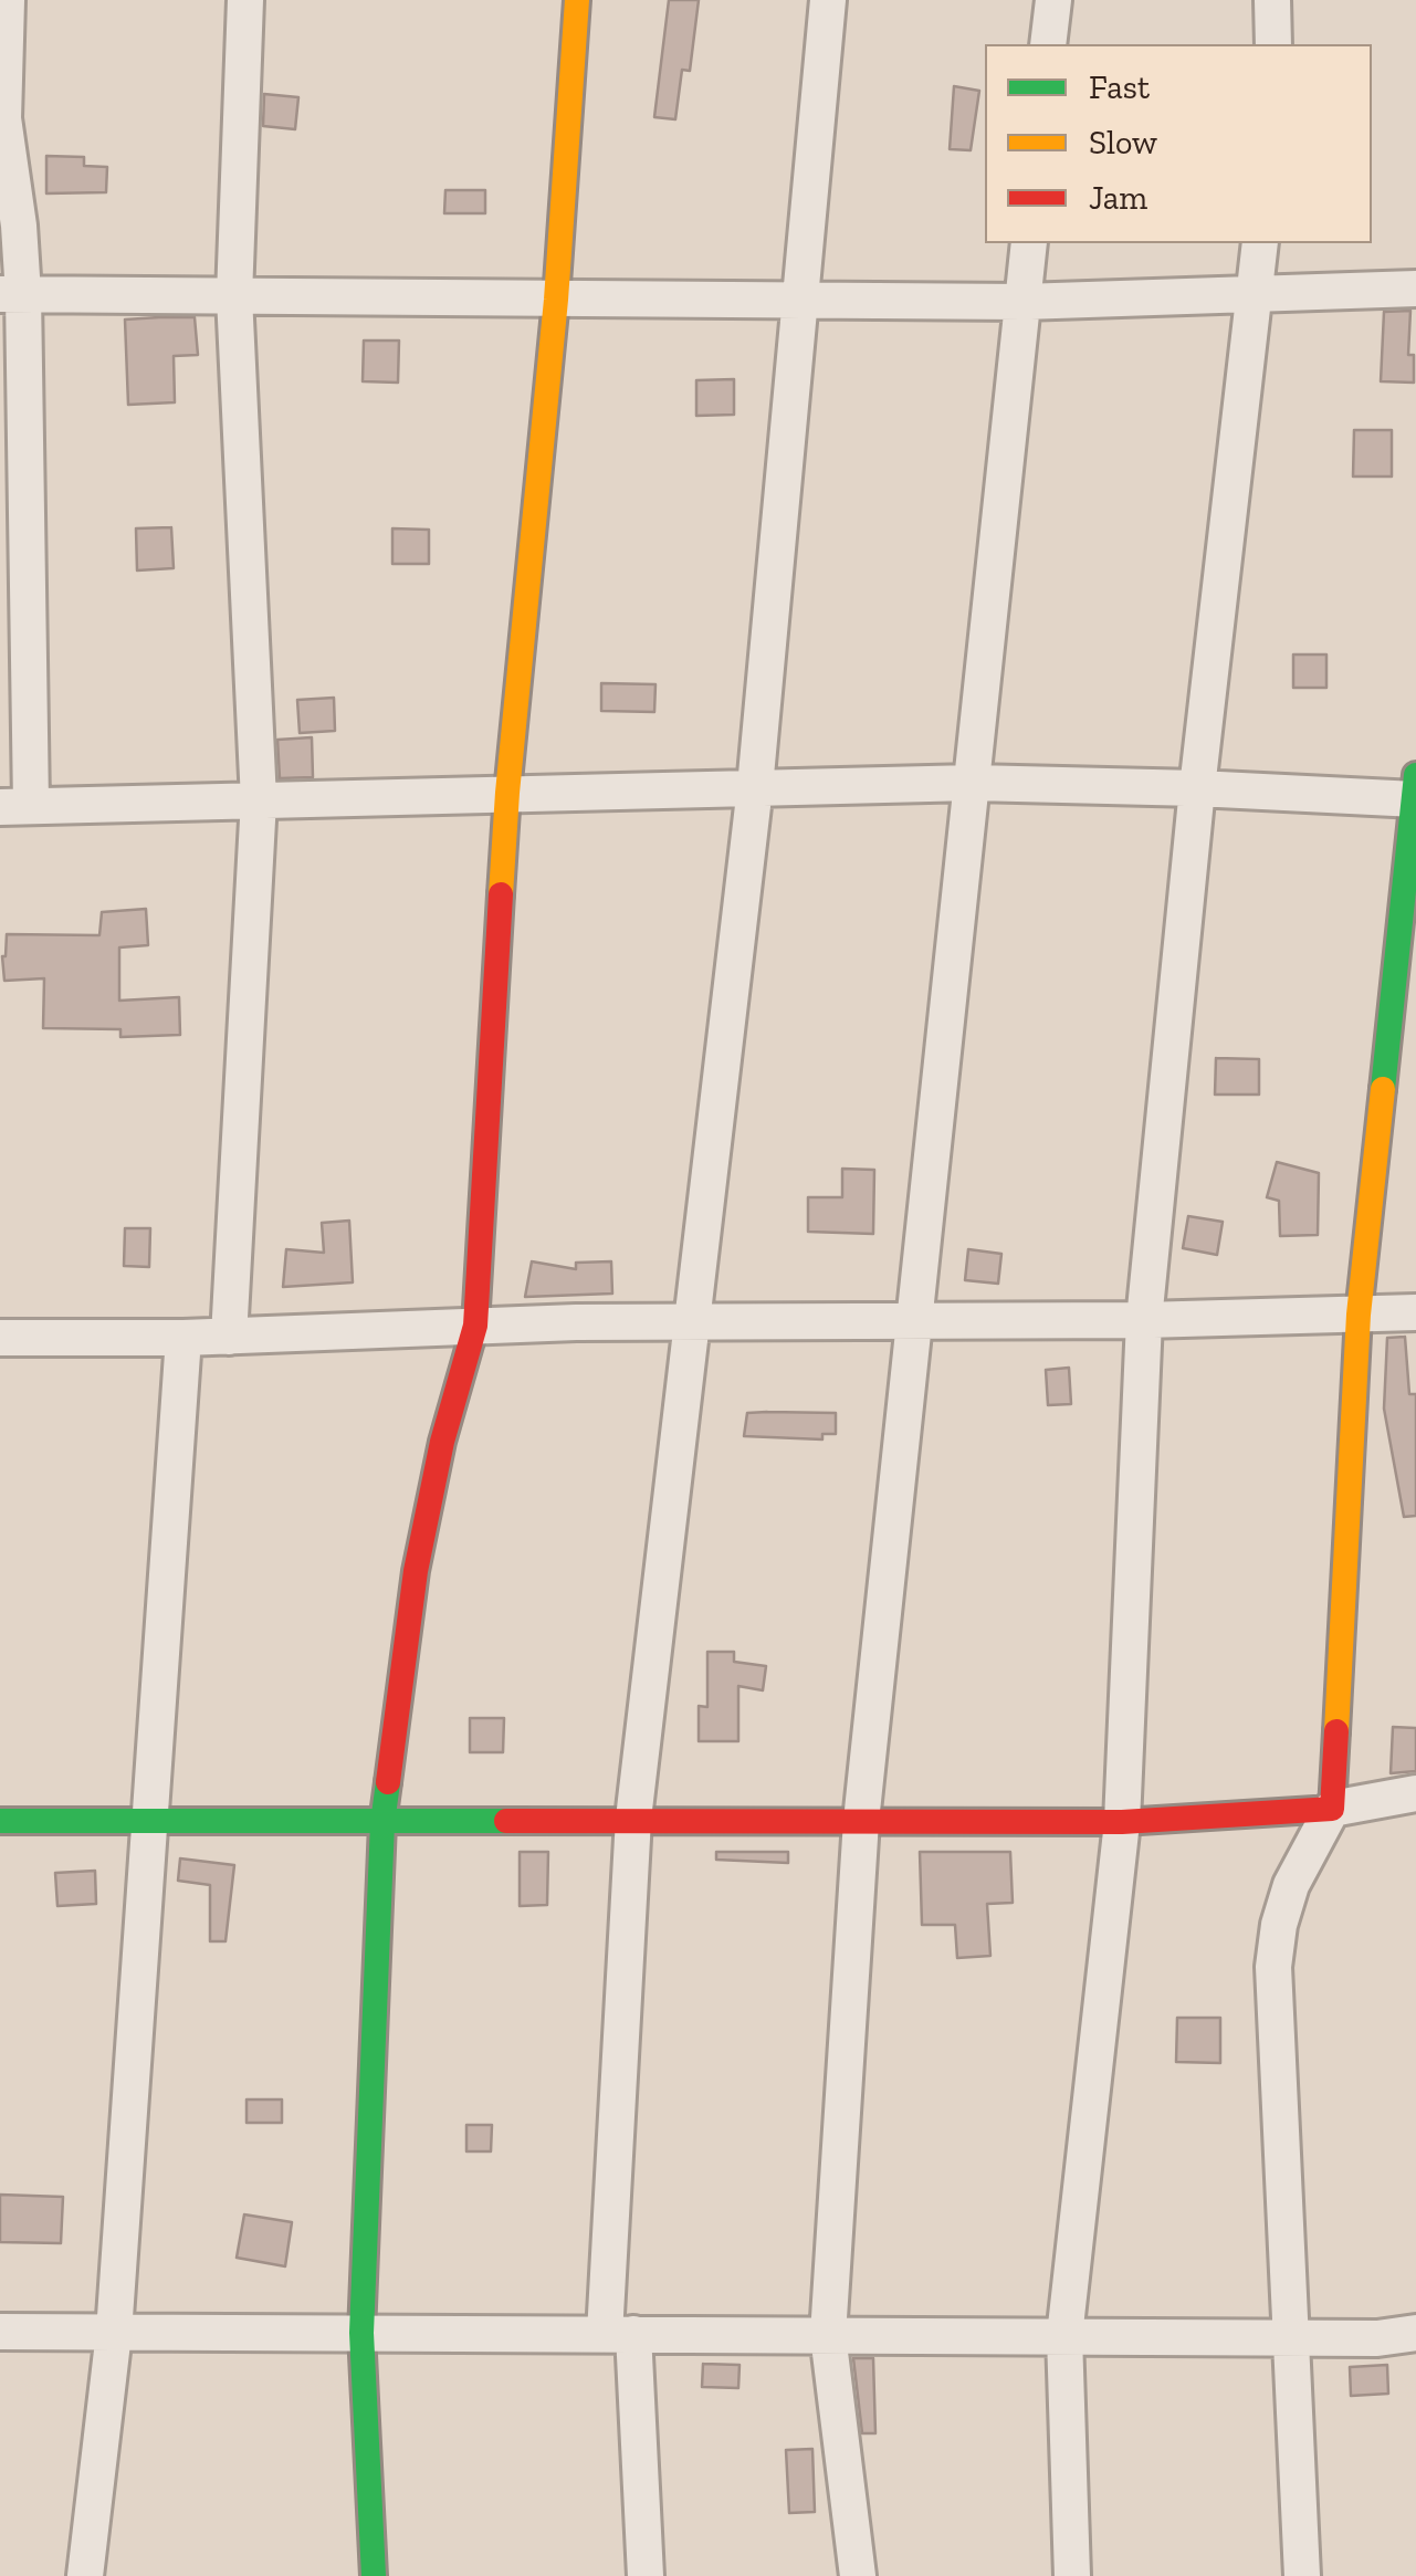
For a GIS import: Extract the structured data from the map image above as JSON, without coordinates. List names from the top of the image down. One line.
{"legend":["Fast","Slow","Jam"]}
